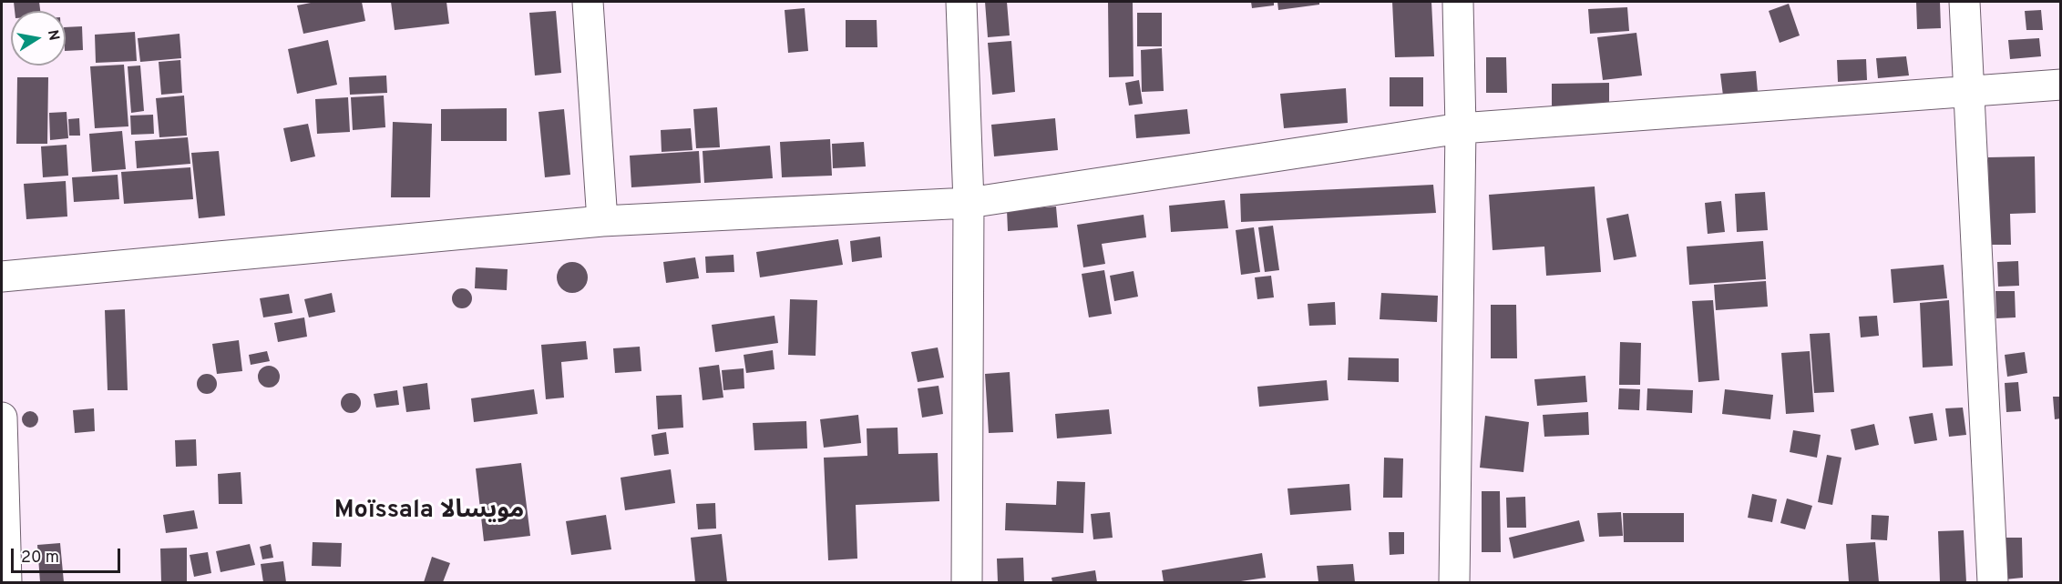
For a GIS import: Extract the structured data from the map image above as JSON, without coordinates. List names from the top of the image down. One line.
{"districts":["Moïssala مويسالا"],"scale_bar":"20 m","north":"right"}
